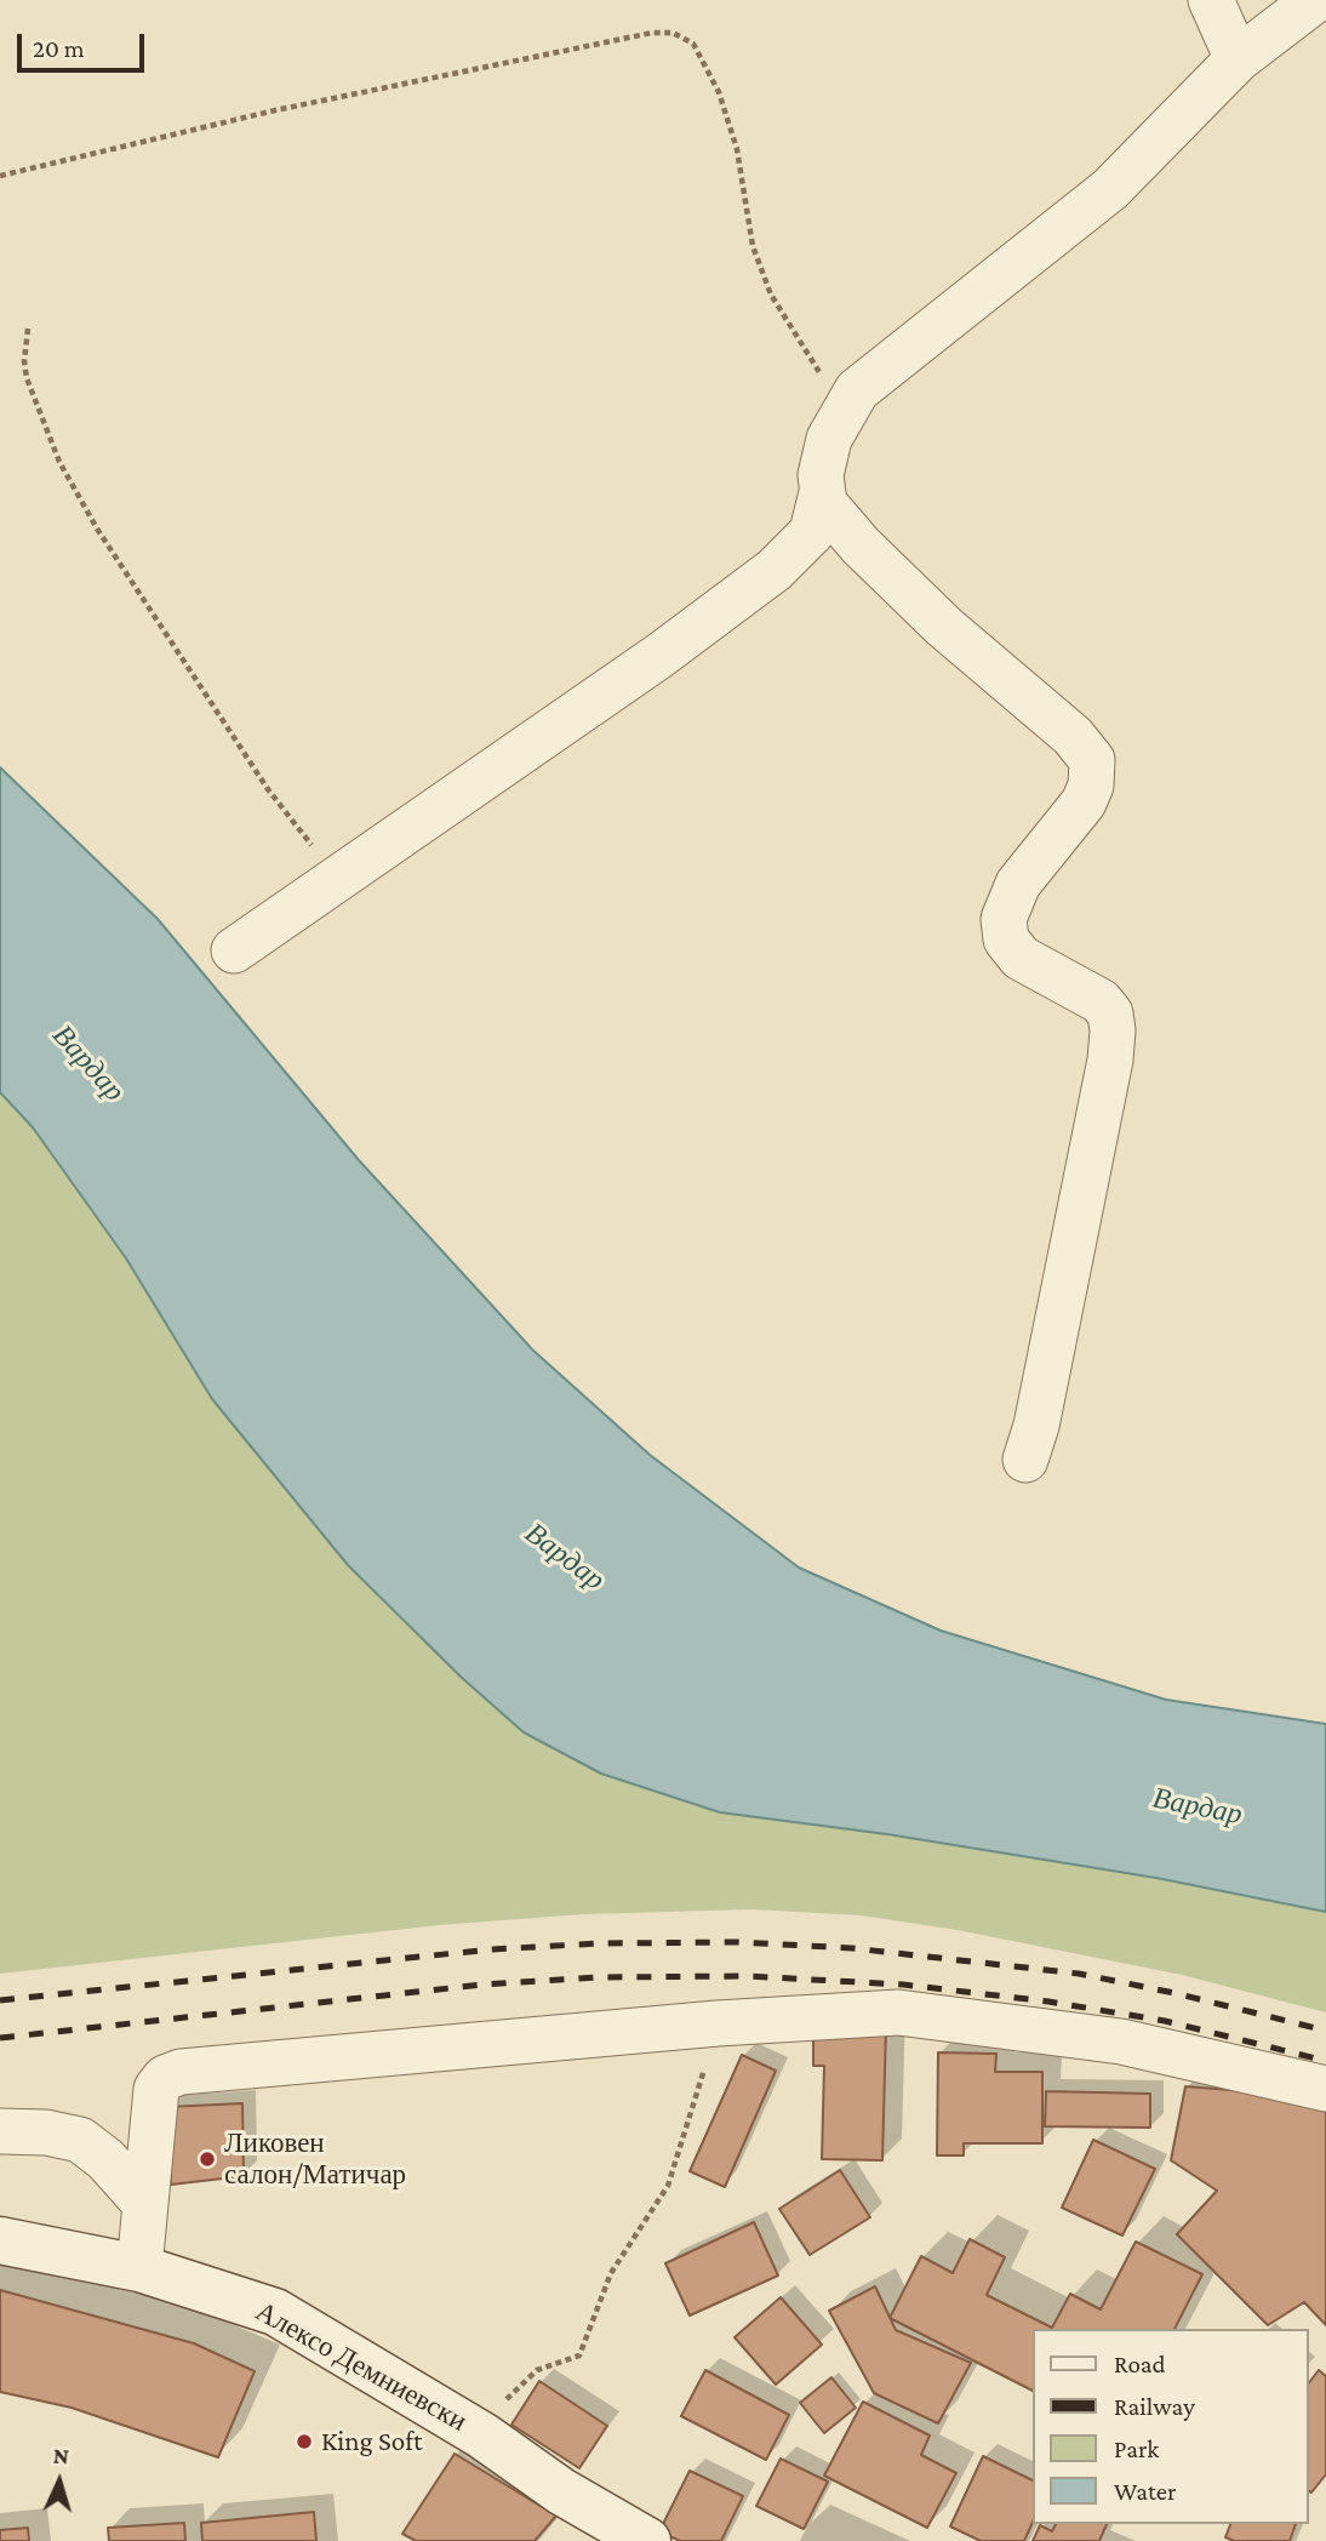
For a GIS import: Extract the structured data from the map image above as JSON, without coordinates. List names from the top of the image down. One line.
{"streets":{"main road":["Алексо Демниевски"]},"water":["Вардар"],"places":["Ликовен салон/Матичар","King Soft"],"legend":["Road","Railway","Park","Water"],"scale_bar":"20 m","north":"top"}
